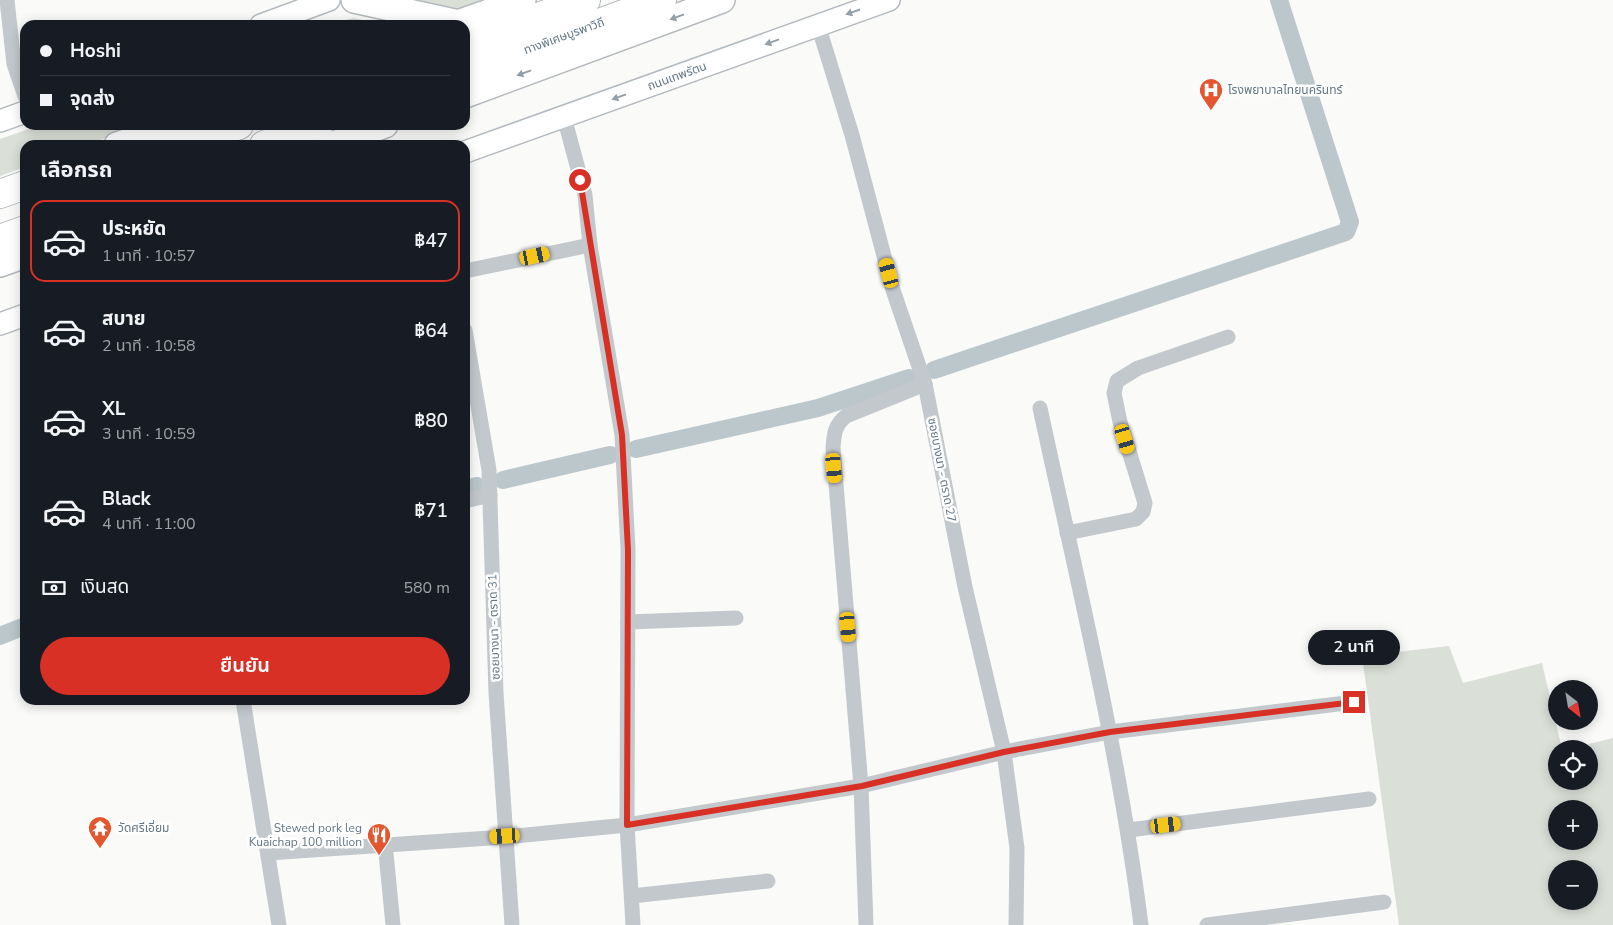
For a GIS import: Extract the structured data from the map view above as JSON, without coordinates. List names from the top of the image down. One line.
{"streets":{"highway":["ทางพิเศษบูรพาวิถี"],"main road":["ถนนเทพรัตน"],"street":["ซอยบางนา - ตราด 27","ซอยบางนา - ตราด 31"]},"crossings":[["ถนนเทพรัตน","ซอยบางนา - ตราด 27"]],"one_way":["ถนนเทพรัตน"],"places":{"hospital":["โรงพยาบาลไทยนครินทร์"],"temple":["วัดศรีเอี่ยม"],"restaurant":["Stewed pork leg Kuaichap 100 million"]},"north":"bottom right","page":{"banner":["Hoshi","จุดส่ง"],"heading":"เลือกรถ","list":[{"name":"ประหยัด","note":"1 นาที · 10:57","value":"฿47"},{"name":"สบาย","note":"2 นาที · 10:58","value":"฿64"},{"name":"XL","note":"3 นาที · 10:59","value":"฿80"},{"name":"Black","note":"4 นาที · 11:00","value":"฿71"}],"pay":["เงินสด","580 m"],"buttons":"ยืนยัน","bubble":"2 นาที","map_buttons":["+","−"]}}
